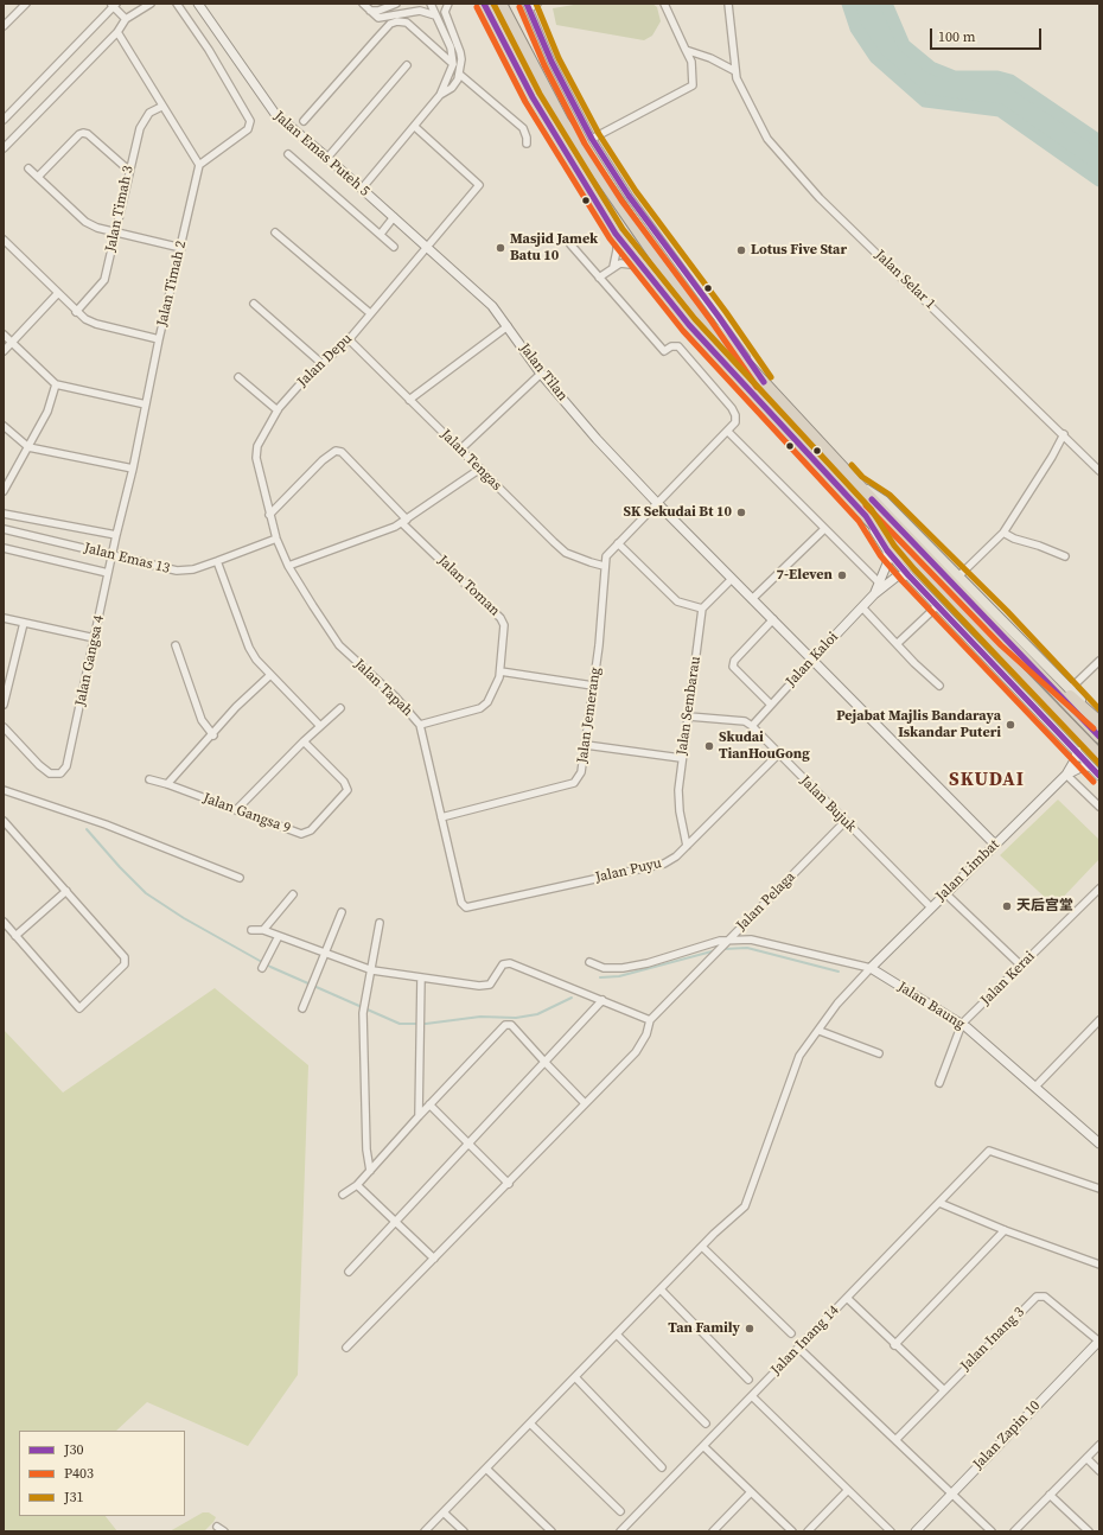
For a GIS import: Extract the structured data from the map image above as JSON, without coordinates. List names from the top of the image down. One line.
{"streets":{"street":["Jalan Emas Puteh 5","Jalan Timah 3","Jalan Selar 1","Jalan Timah 2","Jalan Depu","Jalan Tilan","Jalan Tengas","Jalan Emas 13","Jalan Toman","Jalan Kaloi","Jalan Gangsa 4","Jalan Tapah","Jalan Sembarau","Jalan Jemerang","Jalan Bujuk","Jalan Gangsa 9","Jalan Puyu","Jalan Limbat","Jalan Pelaga","Jalan Kerai","Jalan Baung","Jalan Inang 3","Jalan Inang 14","Jalan Zapin 10"]},"crossings":[["Jalan Emas Puteh 5","Jalan Depu"],["Jalan Emas Puteh 5","Jalan Tilan"],["Jalan Timah 2","Jalan Emas 13"],["Jalan Timah 2","Jalan Gangsa 4"],["Jalan Depu","Jalan Tilan"],["Jalan Depu","Jalan Tengas"],["Jalan Depu","Jalan Emas 13"],["Jalan Depu","Jalan Toman"],["Jalan Depu","Jalan Tapah"],["Jalan Tilan","Jalan Kaloi"],["Jalan Tilan","Jalan Limbat"],["Jalan Tengas","Jalan Jemerang"],["Jalan Emas 13","Jalan Gangsa 4"],["Jalan Toman","Jalan Tapah"],["Jalan Kaloi","Jalan Bujuk"],["Jalan Tapah","Jalan Jemerang"],["Jalan Tapah","Jalan Puyu"],["Jalan Sembarau","Jalan Puyu"],["Jalan Bujuk","Jalan Puyu"],["Jalan Bujuk","Jalan Limbat"],["Jalan Bujuk","Jalan Pelaga"],["Jalan Limbat","Jalan Baung"],["Jalan Pelaga","Jalan Baung"],["Jalan Kerai","Jalan Baung"],["Jalan Inang 3","Jalan Zapin 10"]],"districts":["SKUDAI"],"places":["Masjid Jamek Batu 10","Lotus Five Star","SK Sekudai Bt 10","7-Eleven","Pejabat Majlis Bandaraya Iskandar Puteri","Skudai TianHouGong","天后宫堂","Tan Family"],"lines":["transit line J30","transit line J31","transit line P403"],"legend":["J30","P403","J31"],"scale_bar":"100 m"}
